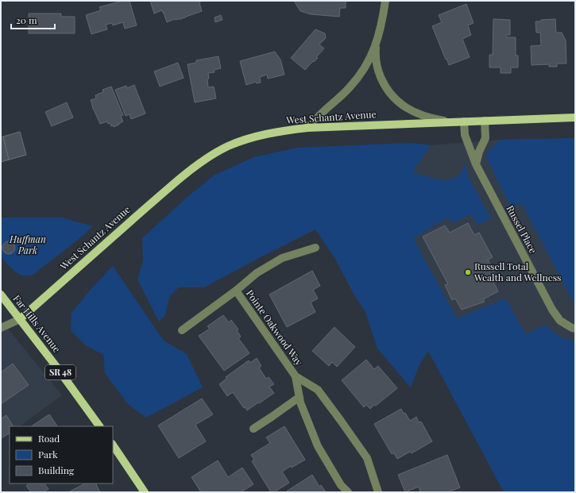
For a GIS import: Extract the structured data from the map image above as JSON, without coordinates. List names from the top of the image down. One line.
{"streets":{"main road":["West Schantz Avenue","Far Hills Avenue","SR 48"],"street":["Russel Place","Pointe Oakwood Way"]},"crossings":[["West Schantz Avenue","Russel Place"],["West Schantz Avenue","Far Hills Avenue"]],"parks":["Huffman Park"],"places":["Russell Total Wealth and Wellness"],"legend":["Road","Park","Building"],"scale_bar":"20 m"}
